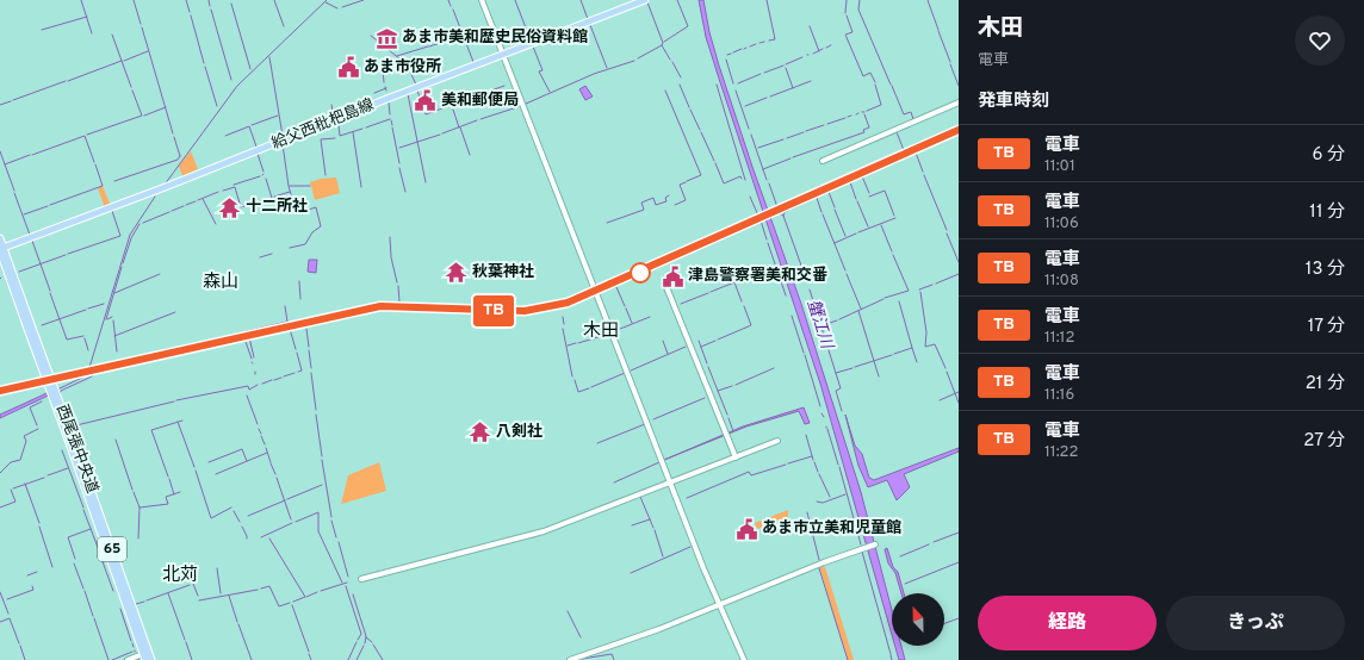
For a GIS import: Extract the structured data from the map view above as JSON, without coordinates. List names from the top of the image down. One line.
{"streets":{"main road":["給父西枇杷島線","西尾張中央道","65"]},"crossings":[["給父西枇杷島線","西尾張中央道"]],"districts":["森山","木田","北苅"],"water":["蟹江川"],"places":{"museum":["あま市美和歴史民俗資料館"],"public building":["あま市役所","美和郵便局","津島警察署美和交番","あま市立美和児童館"],"temple":["十二所社","秋葉神社","八剣社"]},"north":"top","page":{"on_map":"TB","heading":[["木田","電車"],"発車時刻"],"list":[{"mark":"TB","name":"電車","note":"11:01","value":"6 分"},{"mark":"TB","name":"電車","note":"11:06","value":"11 分"},{"mark":"TB","name":"電車","note":"11:08","value":"13 分"},{"mark":"TB","name":"電車","note":"11:12","value":"17 分"},{"mark":"TB","name":"電車","note":"11:16","value":"21 分"},{"mark":"TB","name":"電車","note":"11:22","value":"27 分"}],"buttons":["経路","きっぷ"]}}
